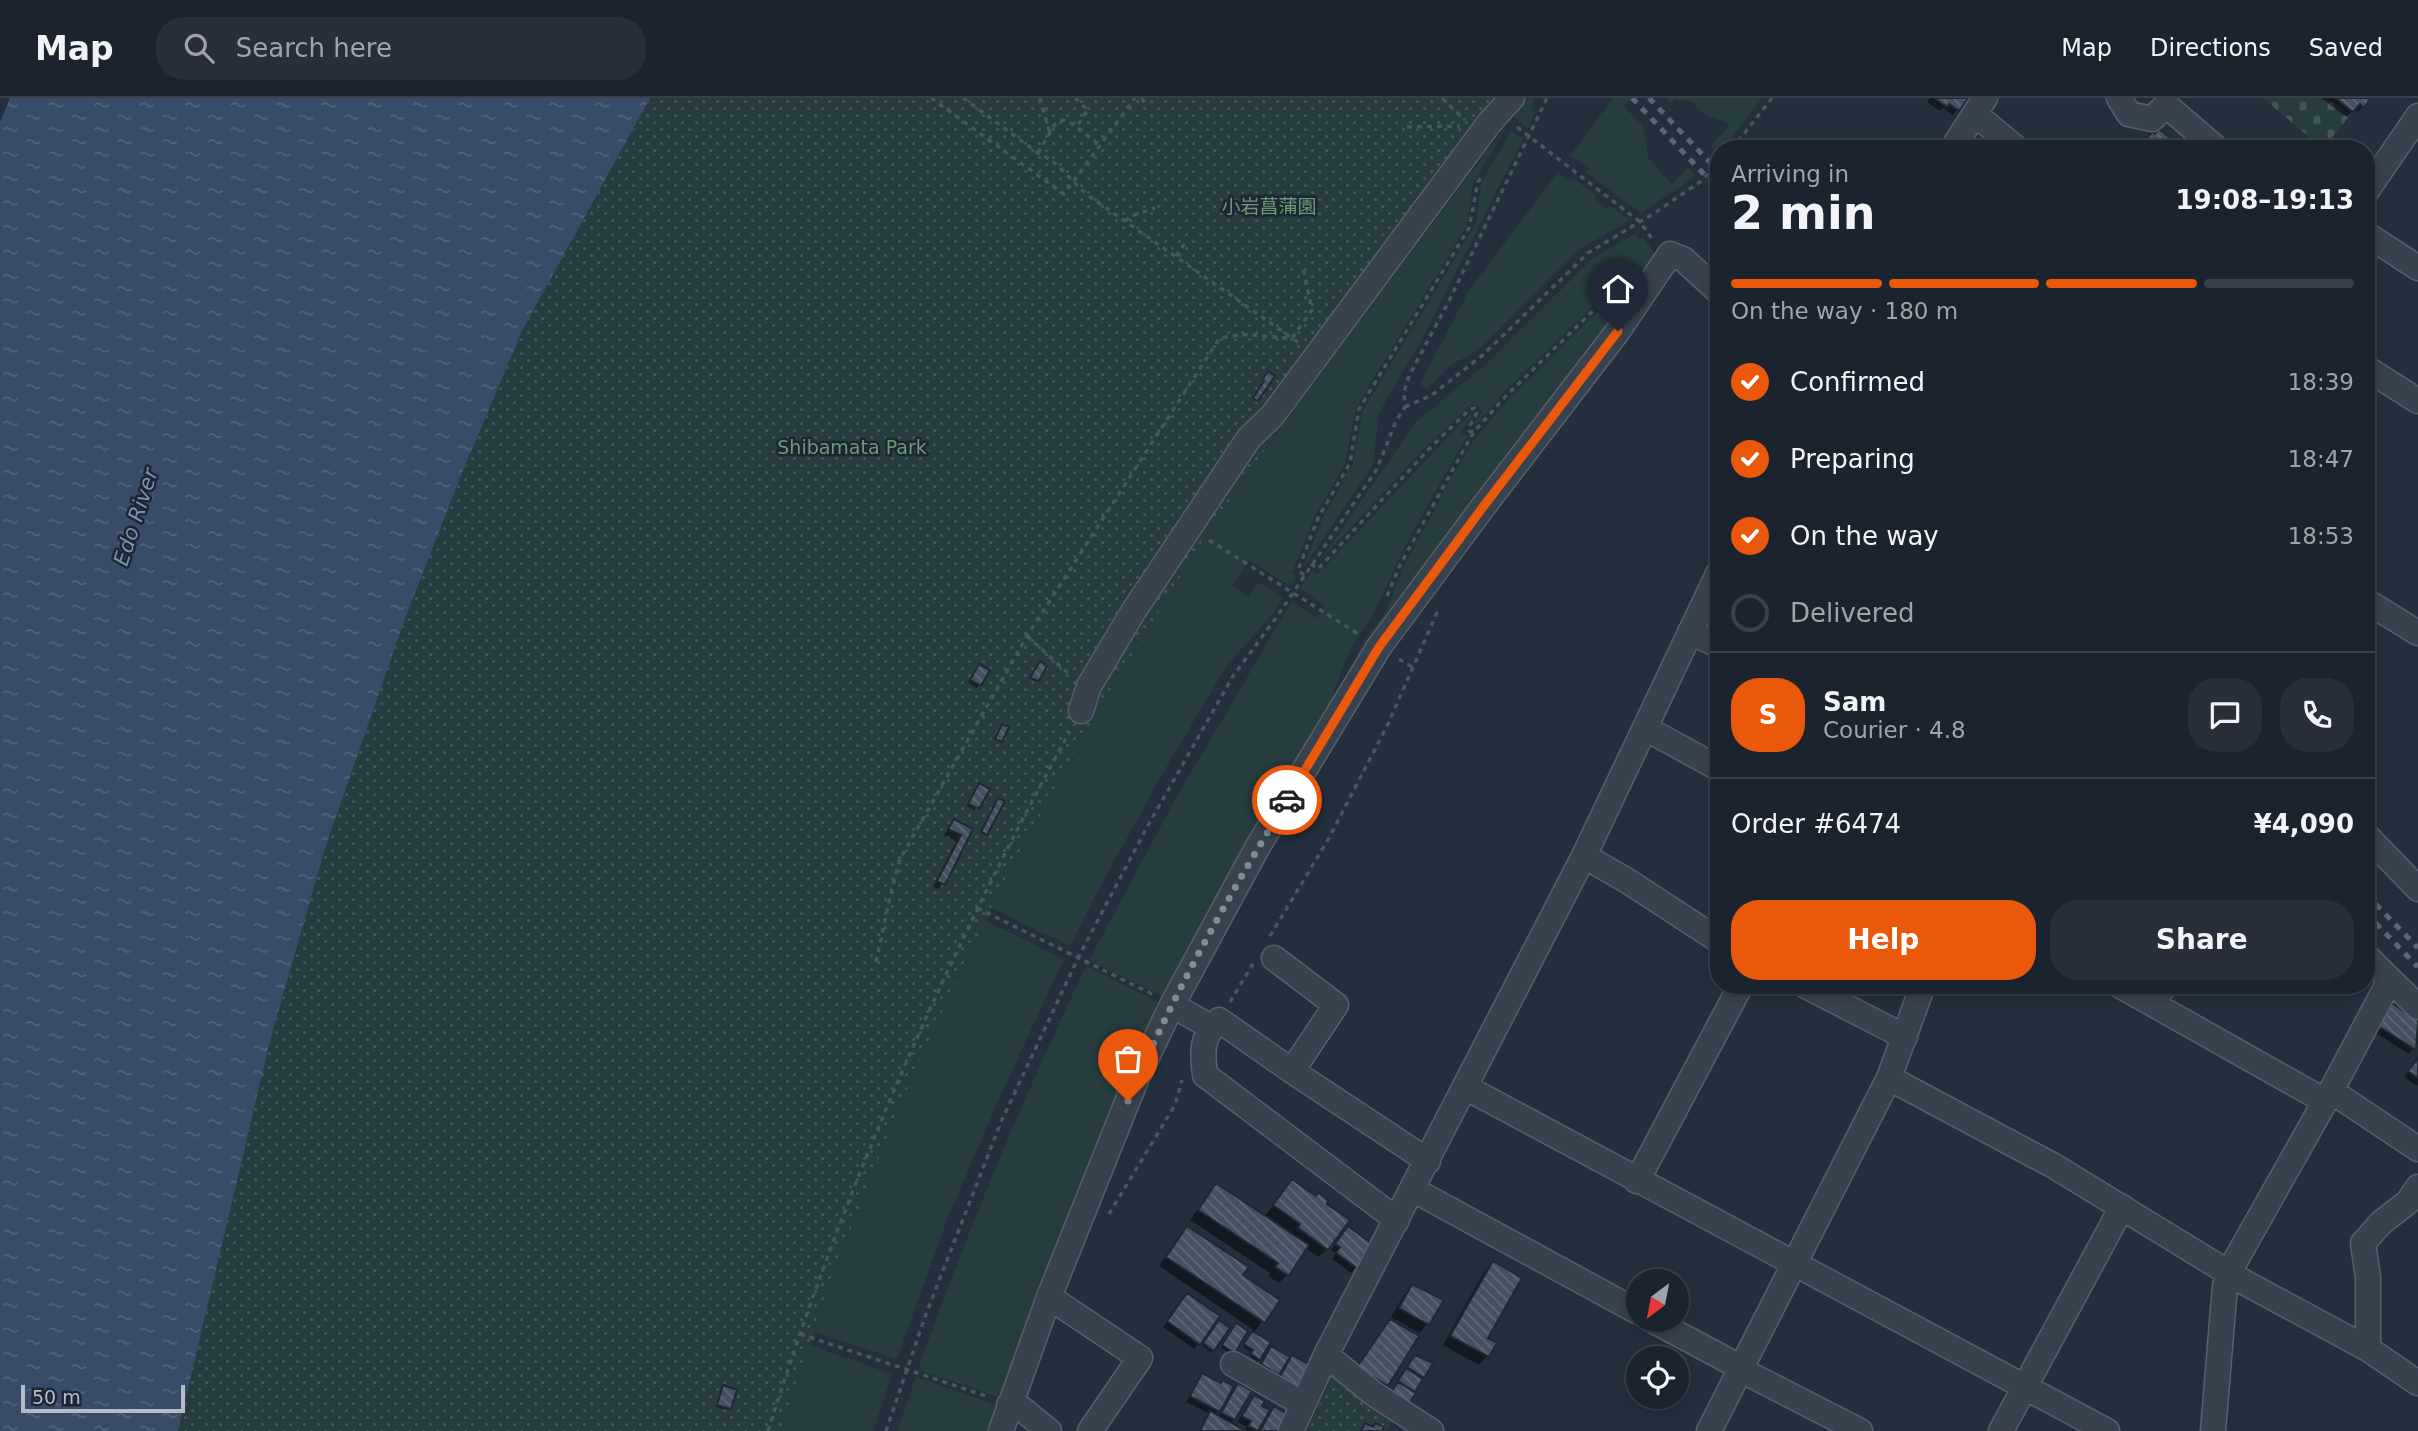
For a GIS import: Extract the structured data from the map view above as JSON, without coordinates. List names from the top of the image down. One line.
{"water":["Edo River"],"parks":["小岩菖蒲園","Shibamata Park"],"scale_bar":"50 m","north":"bottom left","page":{"header":"Map","search":"Search here","nav":["Map","Directions","Saved"],"heading":["2 min","Arriving in","19:08–19:13"],"panel":["Sam","Courier · 4.8","Order #6474","¥4,090"],"bar":"On the way · 180 m","list":[["Confirmed","18:39"],["Preparing","18:47"],["On the way","18:53"],"Delivered"],"round":"S","buttons":["Help","Share"],"scale":"50 m"}}
